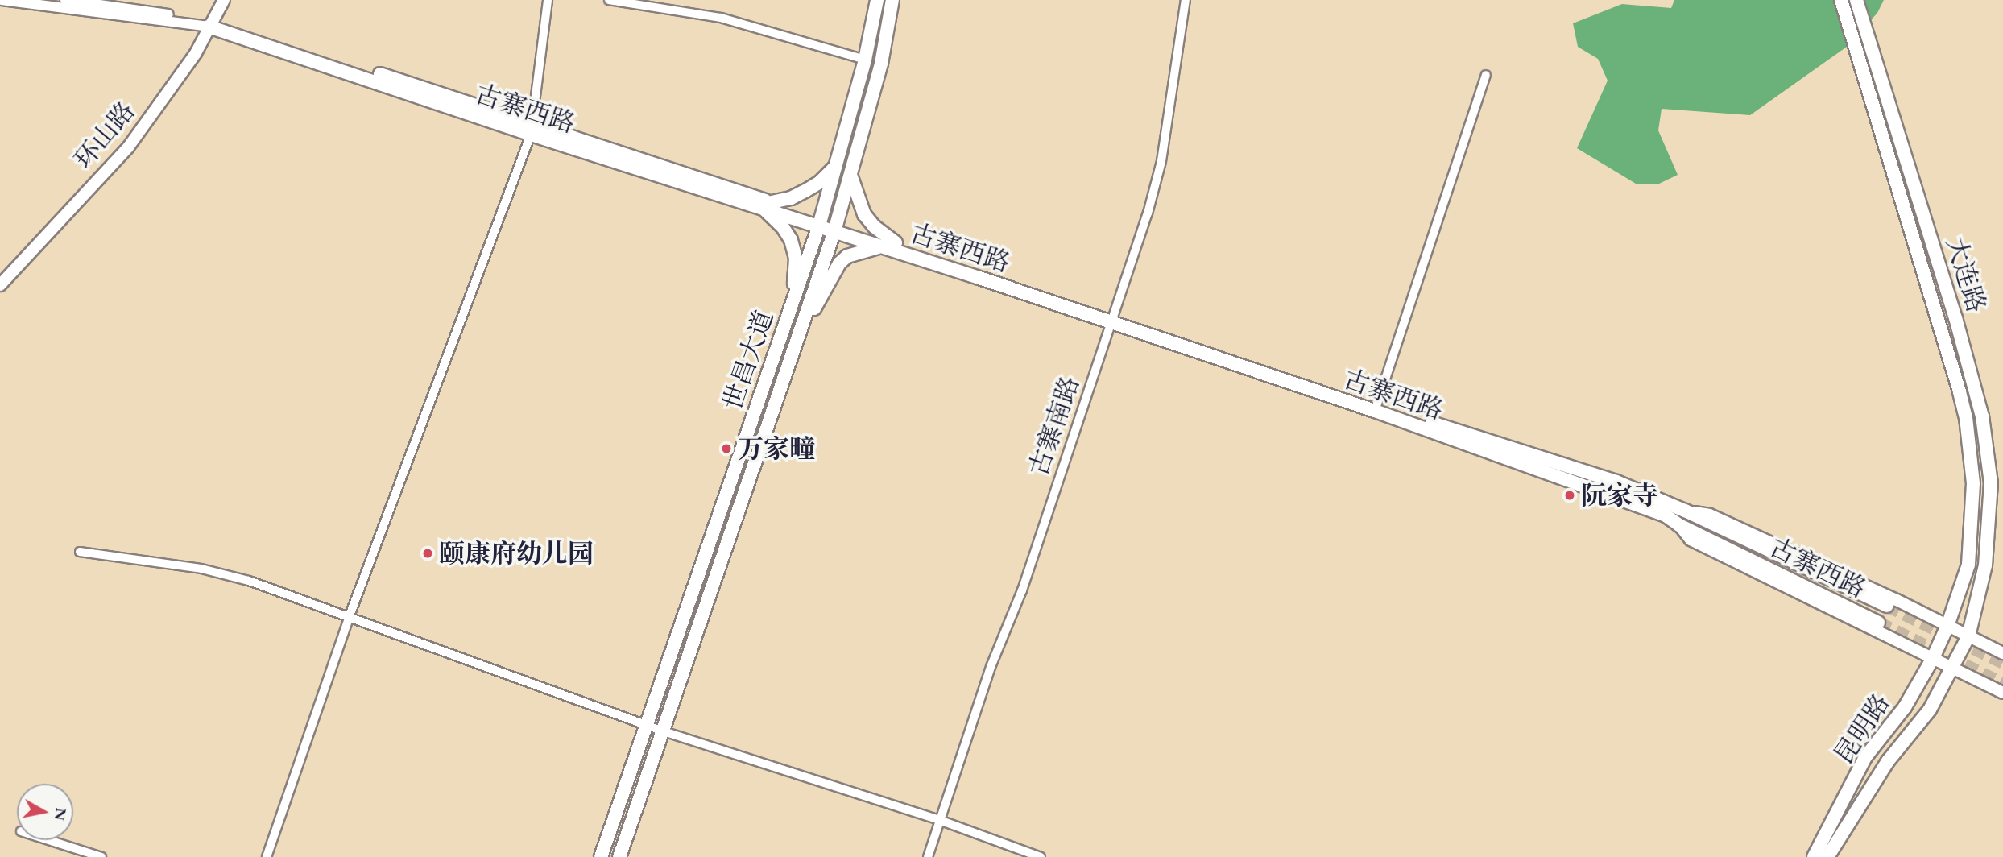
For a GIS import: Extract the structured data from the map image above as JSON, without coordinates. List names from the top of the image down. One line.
{"streets":{"main road":["古寨西路","环山路","大连路","世昌大道","昆明路"],"street":["古寨南路"]},"crossings":[["古寨西路","环山路"],["古寨西路","世昌大道"],["古寨西路","古寨南路"],["大连路","昆明路"]],"places":["万家疃","阮家寺","颐康府幼儿园"],"north":"right"}
